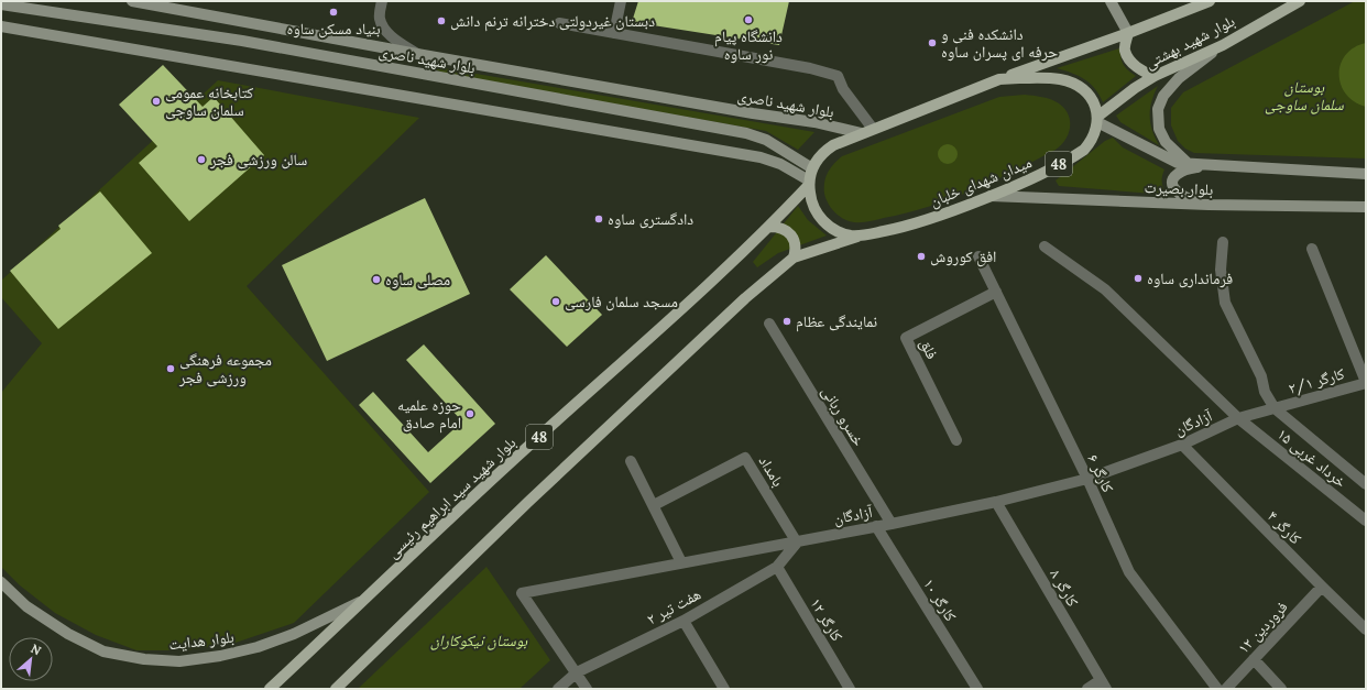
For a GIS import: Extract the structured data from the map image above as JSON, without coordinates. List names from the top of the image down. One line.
{"streets":{"main road":["بلوار شهید بهشتی","بلوار شهید ناصری","48","میدان شهدای خلبان","بلوار بصیرت","بلوار شهید سید ابراهیم رئیسی","بلوار هدایت"],"street":["فلق","کارگر ۲/۱","خسرو ربانی","آزادگان","۱۵ خرداد غربی","بامداد","کارگر ۶","کارگر ۴","کارگر ۸","کارگر ۱۰","هفت تیر ۲","کارگر ۱۲","۱۲ فروردین"]},"crossings":[["بلوار شهید بهشتی","میدان شهدای خلبان"],["بلوار شهید بهشتی","بلوار بصیرت"],["بلوار شهید ناصری","میدان شهدای خلبان"],["48","میدان شهدای خلبان"],["میدان شهدای خلبان","بلوار بصیرت"],["میدان شهدای خلبان","بلوار شهید سید ابراهیم رئیسی"],["فلق","کارگر ۶"],["کارگر ۲/۱","آزادگان"],["کارگر ۲/۱","۱۵ خرداد غربی"],["خسرو ربانی","آزادگان"],["آزادگان","۱۵ خرداد غربی"],["آزادگان","بامداد"],["آزادگان","کارگر ۶"],["آزادگان","کارگر ۴"],["آزادگان","کارگر ۸"],["آزادگان","کارگر ۱۰"],["آزادگان","هفت تیر ۲"],["بامداد","هفت تیر ۲"],["بلوار شهید سید ابراهیم رئیسی","بلوار هدایت"],["کارگر ۴","۱۲ فروردین"],["هفت تیر ۲","کارگر ۱۲"]],"parks":["بوستان سلمان ساوجی","بوستان نیکوکاران"],"places":["بنیاد مسکن ساوه","دانشگاه پیام نور ساوه","دبستان غیردولتی دخترانه ترنم دانش","دانشکده فنی و حرفه ای پسران ساوه","کتابخانه عمومی سلمان ساوجی","سالن ورزشی فجر","دادگستری ساوه","افق کوروش","فرمانداری ساوه","مصلی ساوه","مسجد سلمان فارسی","نمایندگی عظام","مجموعه فرهنگی ورزشی فجر","حوزه علمیه امام صادق"],"north":"top right"}
